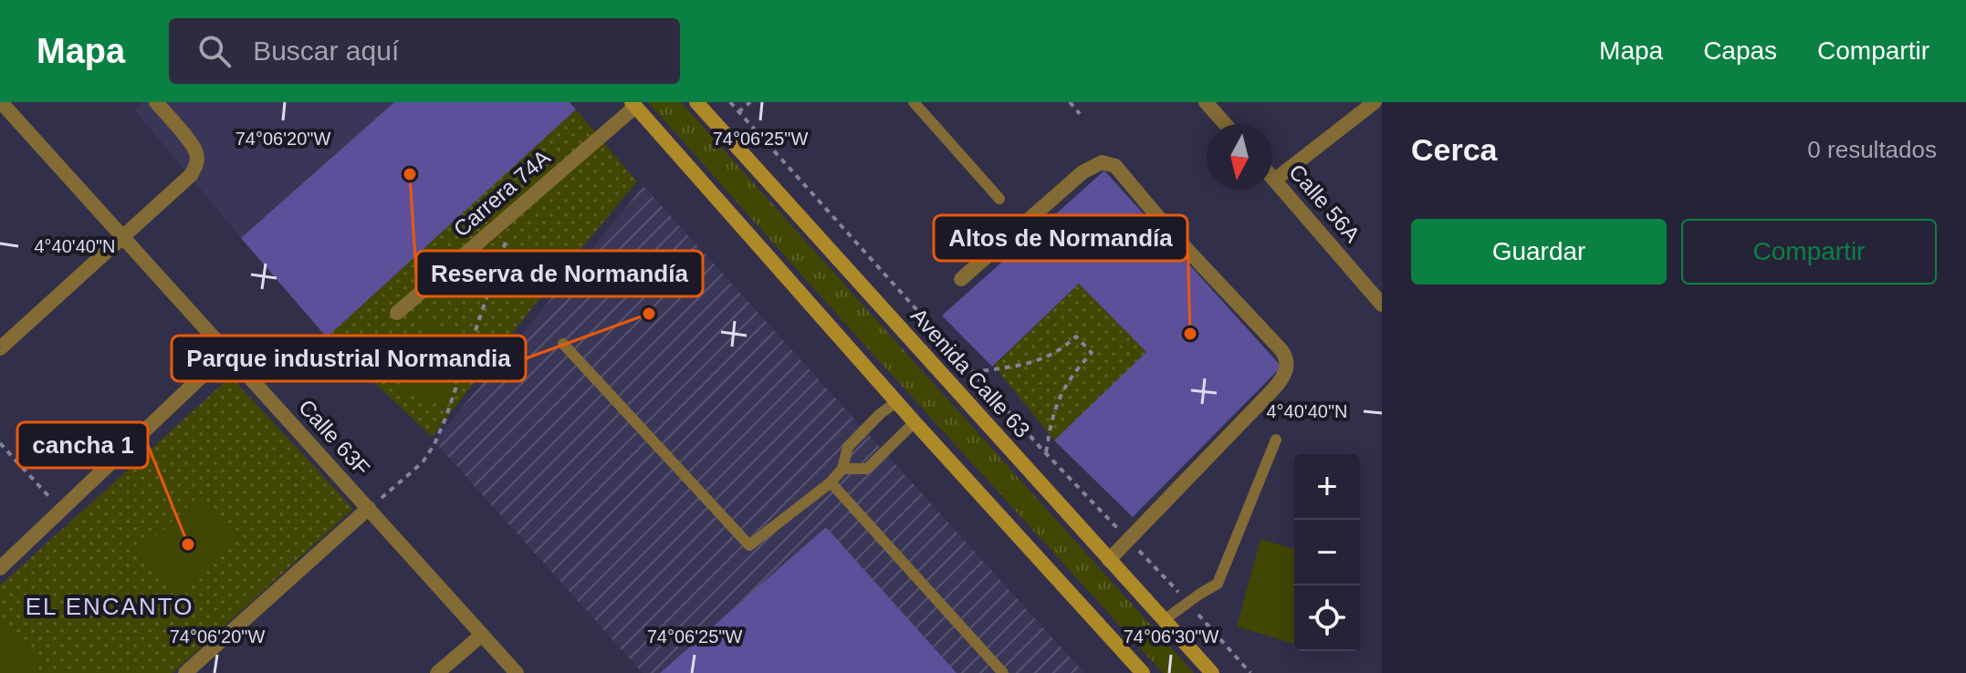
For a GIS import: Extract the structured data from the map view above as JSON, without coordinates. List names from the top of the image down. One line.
{"streets":{"main road":["Avenida Calle 63"],"street":["Carrera 74A","Calle 56A","Calle 63F"]},"districts":["EL ENCANTO"],"places":["Reserva de Normandía","Parque industrial Normandia","Altos de Normandía","cancha 1"],"north":"bottom","page":{"header":"Mapa","search":"Buscar aquí","nav":["Mapa","Capas","Compartir"],"heading":["Cerca","0 resultados"],"buttons":["Guardar","Compartir"],"map_buttons":["+","−"]},"coordinates":["74°06'20\"W","74°06'25\"W","4°40'40\"N","74°06'30\"W"]}
